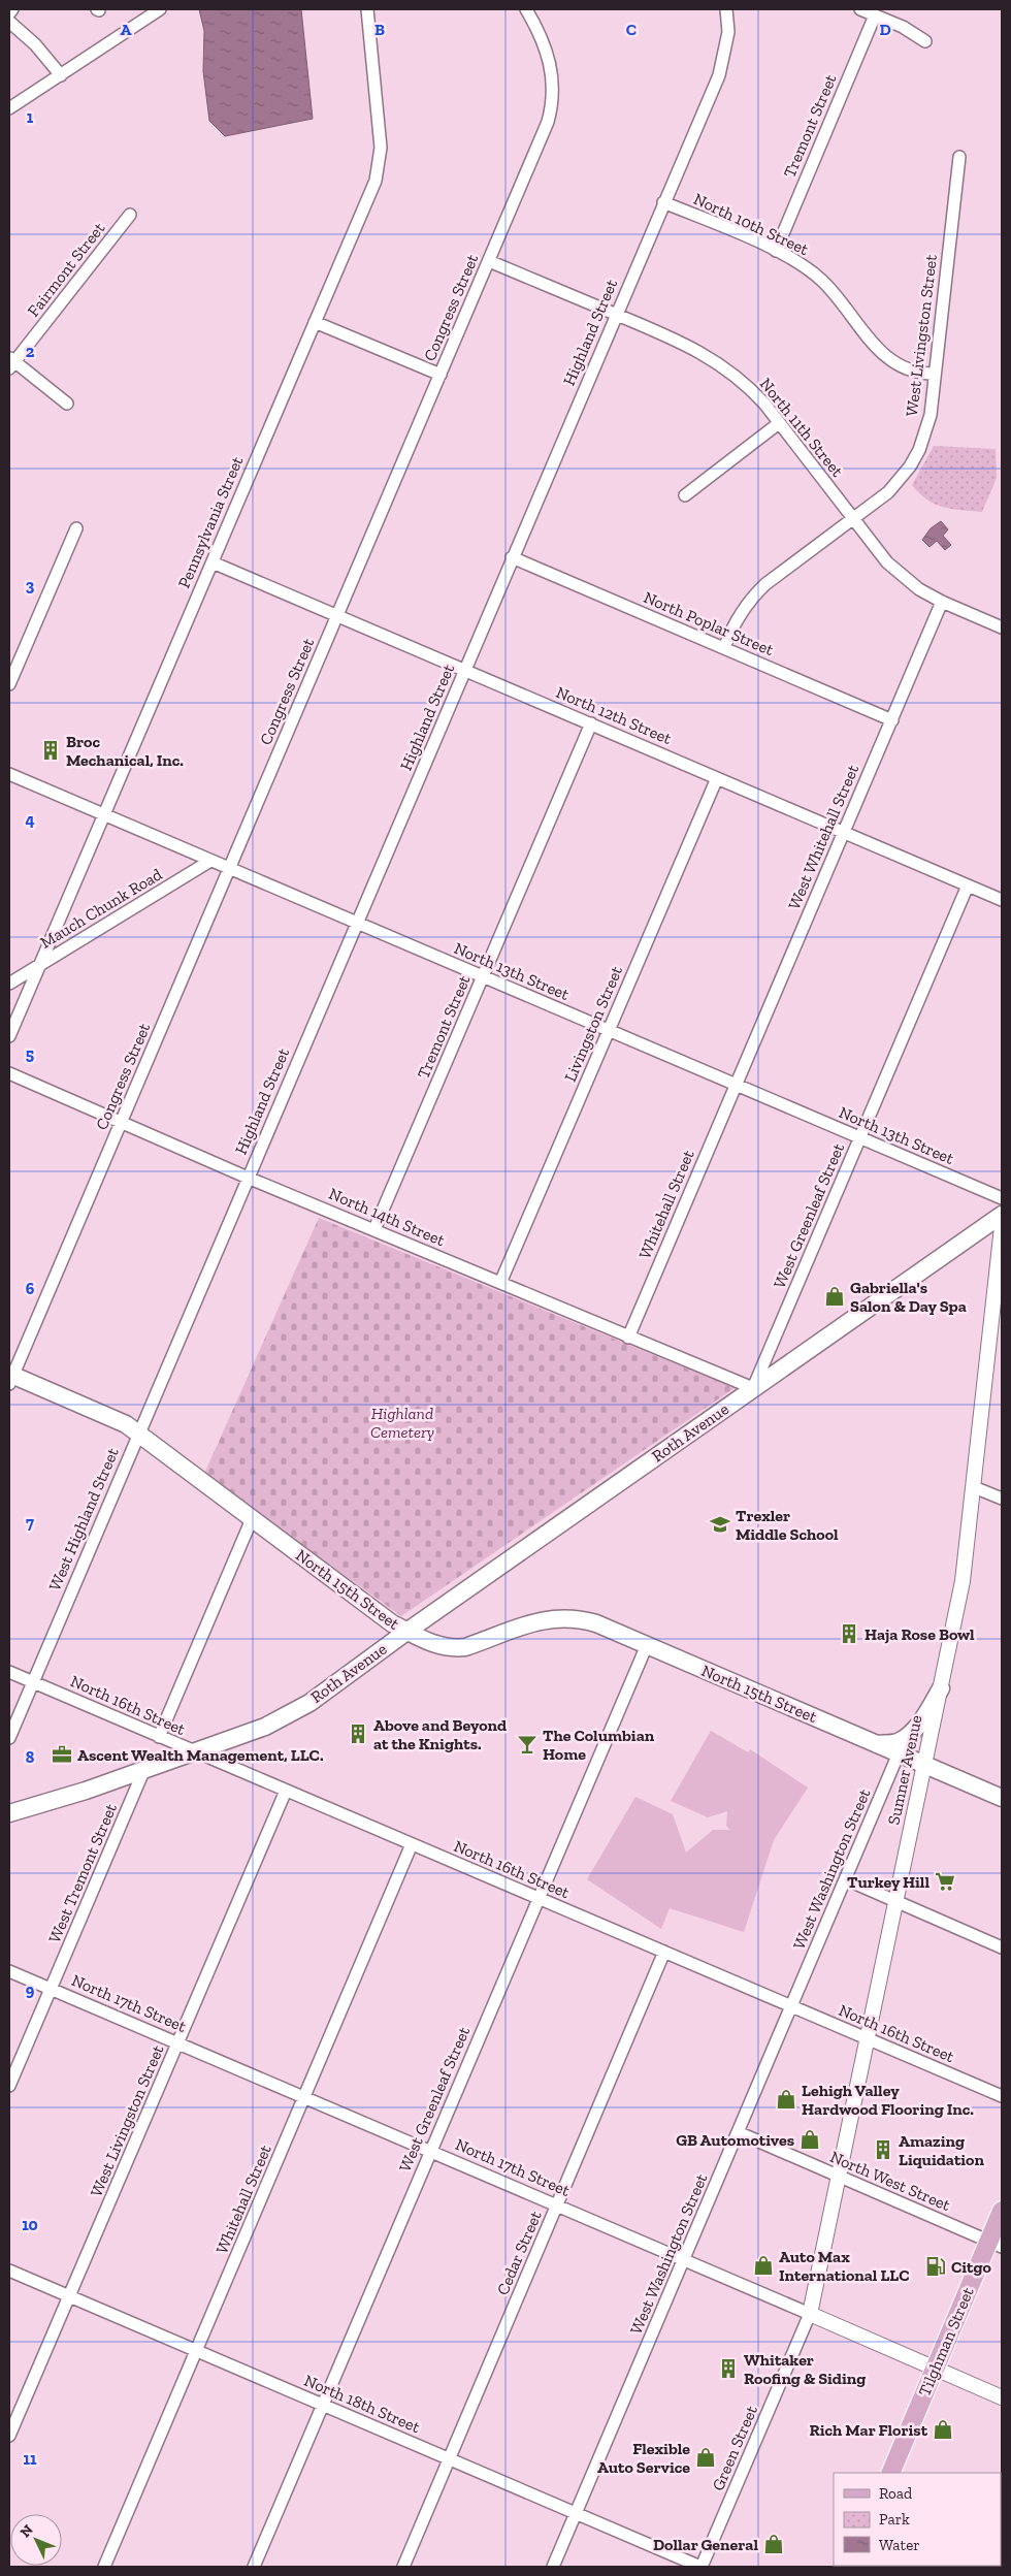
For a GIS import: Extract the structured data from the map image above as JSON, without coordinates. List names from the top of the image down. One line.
{"streets":{"main road":["Roth Avenue","North 15th Street","Tilghman Street"],"street":["Tremont Street","North 10th Street","Fairmont Street","Congress Street","Highland Street","West Livingston Street","North 11th Street","Pennsylvania Street","North Poplar Street","North 12th Street","West Whitehall Street","Mauch Chunk Road","North 13th Street","Livingston Street","Whitehall Street","West Greenleaf Street","North 14th Street","West Highland Street","North 16th Street","Sumner Avenue","West Washington Street","West Tremont Street","North 17th Street","North West Street","Cedar Street","North 18th Street","Green Street"]},"crossings":[["Tremont Street","North 10th Street"],["Tremont Street","North 12th Street"],["Tremont Street","North 13th Street"],["Tremont Street","North 14th Street"],["North 10th Street","Highland Street"],["North 10th Street","West Livingston Street"],["Congress Street","North 11th Street"],["Congress Street","North 12th Street"],["Congress Street","North 13th Street"],["Congress Street","North 14th Street"],["Congress Street","North 15th Street"],["Highland Street","North 11th Street"],["Highland Street","North Poplar Street"],["Highland Street","North 12th Street"],["Highland Street","North 13th Street"],["Highland Street","North 14th Street"],["Highland Street","West Highland Street"],["Highland Street","North 15th Street"],["West Livingston Street","North 11th Street"],["West Livingston Street","North Poplar Street"],["West Livingston Street","North 16th Street"],["West Livingston Street","North 17th Street"],["West Livingston Street","North 18th Street"],["North 11th Street","West Whitehall Street"],["Pennsylvania Street","North 12th Street"],["Pennsylvania Street","Mauch Chunk Road"],["Pennsylvania Street","North 13th Street"],["North Poplar Street","West Whitehall Street"],["North 12th Street","West Whitehall Street"],["North 12th Street","Livingston Street"],["North 12th Street","West Greenleaf Street"],["West Whitehall Street","North 13th Street"],["West Whitehall Street","Whitehall Street"],["Mauch Chunk Road","North 13th Street"],["North 13th Street","Livingston Street"],["North 13th Street","Whitehall Street"],["North 13th Street","West Greenleaf Street"],["Livingston Street","North 14th Street"],["Whitehall Street","North 14th Street"],["Whitehall Street","North 16th Street"],["Whitehall Street","North 17th Street"],["Whitehall Street","North 18th Street"],["West Greenleaf Street","North 14th Street"],["West Greenleaf Street","Roth Avenue"],["West Greenleaf Street","North 15th Street"],["West Greenleaf Street","North 16th Street"],["West Greenleaf Street","North 17th Street"],["West Greenleaf Street","North 18th Street"],["North 14th Street","Roth Avenue"],["Roth Avenue","North 15th Street"],["Roth Avenue","North 16th Street"],["Roth Avenue","West Tremont Street"],["West Highland Street","North 15th Street"],["West Highland Street","North 16th Street"],["North 15th Street","Sumner Avenue"],["North 15th Street","West Washington Street"],["North 16th Street","Sumner Avenue"],["North 16th Street","West Washington Street"],["North 16th Street","Cedar Street"],["Sumner Avenue","North 17th Street"],["Sumner Avenue","North West Street"],["Sumner Avenue","Green Street"],["West Washington Street","North 17th Street"],["West Washington Street","North West Street"],["West Washington Street","North 18th Street"],["West Tremont Street","North 17th Street"],["North 17th Street","Cedar Street"],["North 17th Street","Tilghman Street"],["North 17th Street","Green Street"],["North West Street","Tilghman Street"],["Cedar Street","North 18th Street"],["North 18th Street","Green Street"]],"parks":["Highland Cemetery"],"places":{"building":["Broc Mechanical, Inc.","Haja Rose Bowl","Above and Beyond at the Knights.","Amazing Liquidation","Whitaker Roofing & Siding"],"shop":["Gabriella's Salon & Day Spa","Lehigh Valley Hardwood Flooring Inc.","GB Automotives","Auto Max International LLC","Rich Mar Florist","Flexible Auto Service","Dollar General"],"school or university":["Trexler Middle School"],"bar":["The Columbian Home"],"office":["Ascent Wealth Management, LLC."],"supermarket":["Turkey Hill"],"fuel station":["Citgo"]},"legend":["Road","Park","Water"],"north":"top left","grid":{"columns":["A","B","C","D"],"rows":["1","2","3","4","5","6","7","8","9","10","11"]}}
